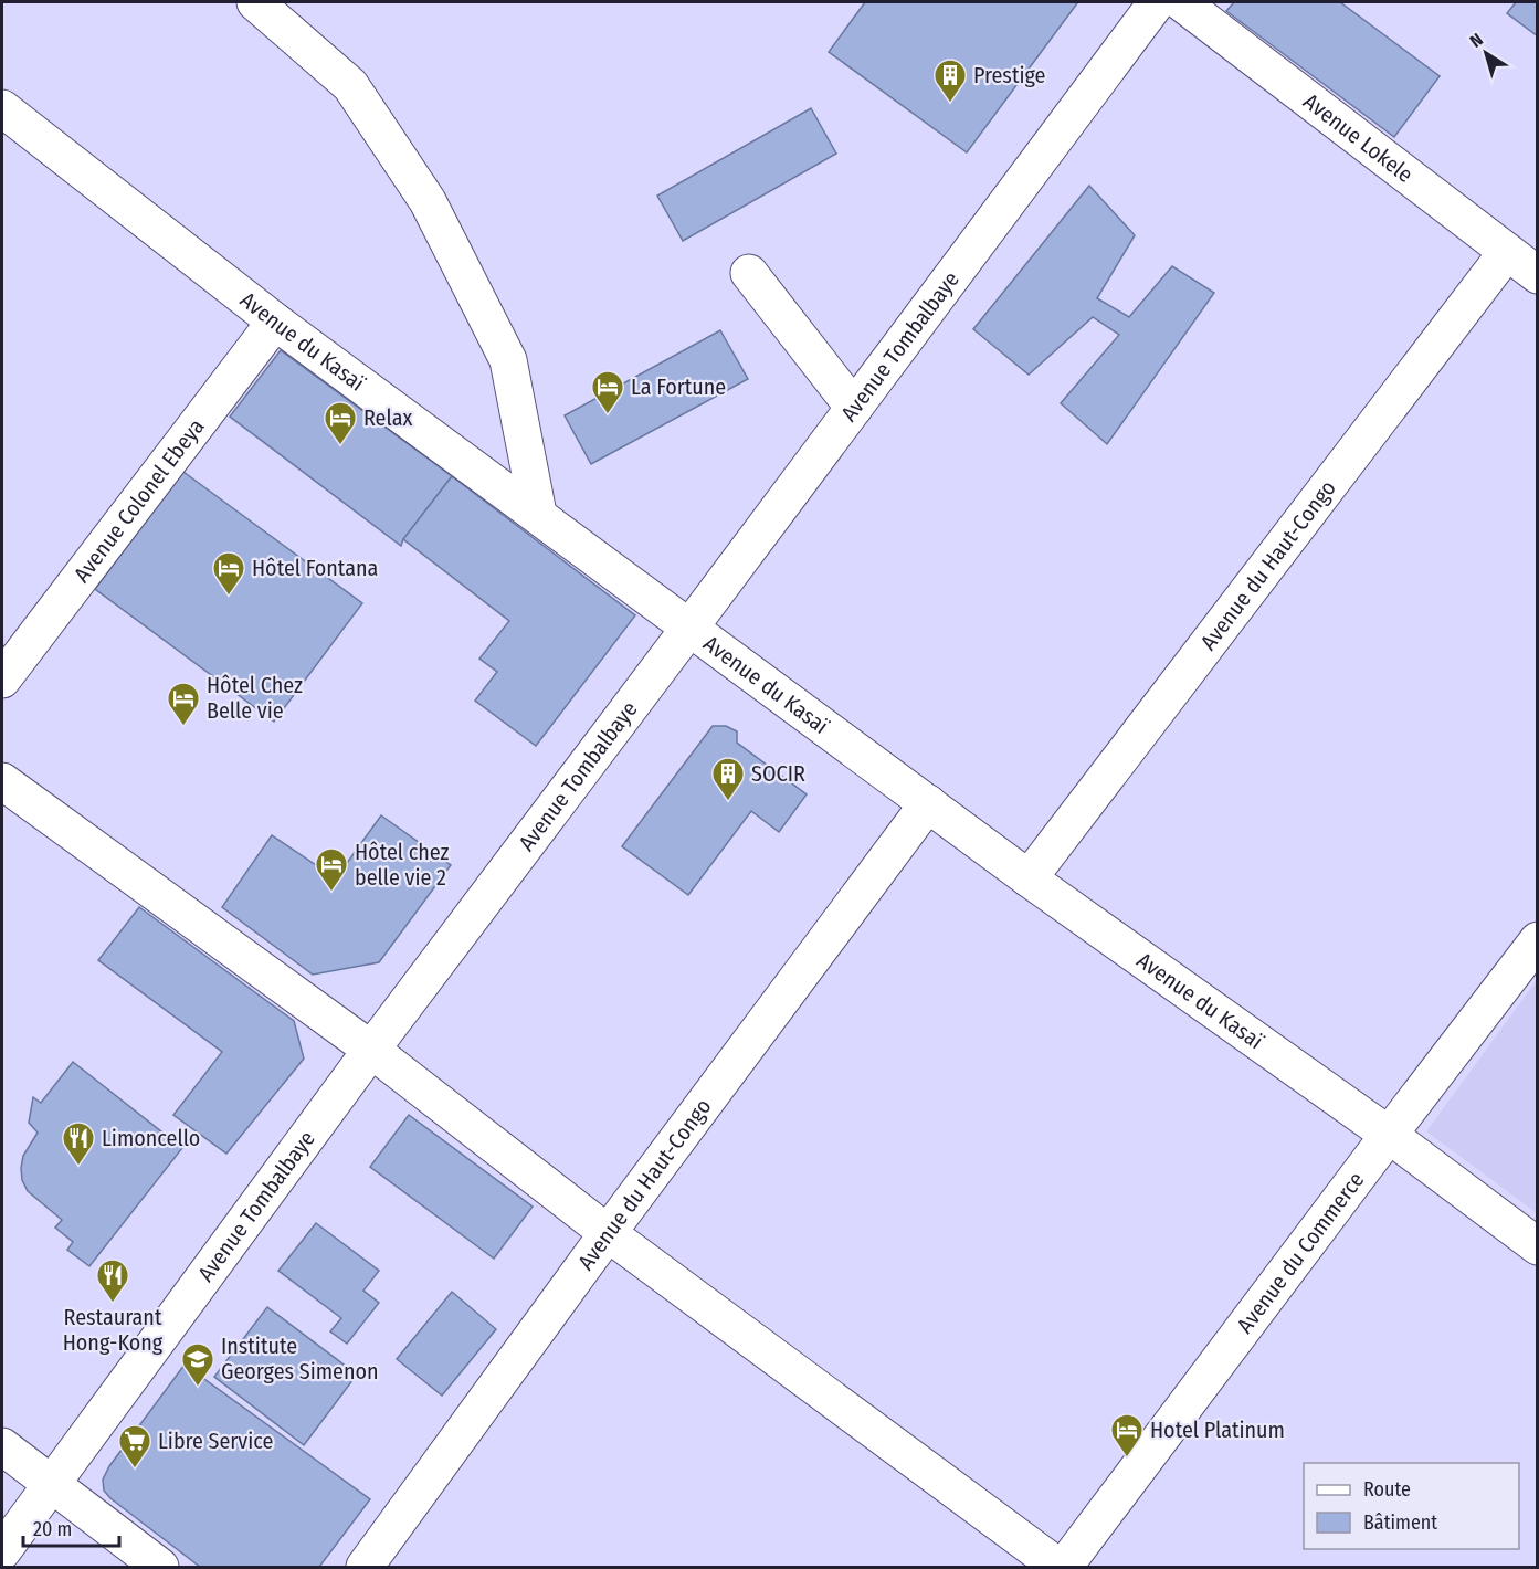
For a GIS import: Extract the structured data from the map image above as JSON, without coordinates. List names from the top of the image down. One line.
{"streets":{"street":["Avenue Lokele","Avenue du Kasaï","Avenue Tombalbaye","Avenue Colonel Ebeya","Avenue du Haut-Congo","Avenue du Commerce"]},"crossings":[["Avenue Lokele","Avenue du Haut-Congo"],["Avenue du Kasaï","Avenue Tombalbaye"],["Avenue du Kasaï","Avenue Colonel Ebeya"],["Avenue du Kasaï","Avenue du Haut-Congo"],["Avenue du Kasaï","Avenue du Commerce"]],"places":{"building":["Prestige","SOCIR"],"hotel":["La Fortune","Relax","Hôtel Fontana","Hôtel Chez Belle vie","Hôtel chez belle vie 2","Hotel Platinum"],"restaurant":["Limoncello","Restaurant Hong-Kong"],"school or university":["Institute Georges Simenon"],"supermarket":["Libre Service"]},"legend":["Route","Bâtiment"],"scale_bar":"20 m","north":"top left"}
